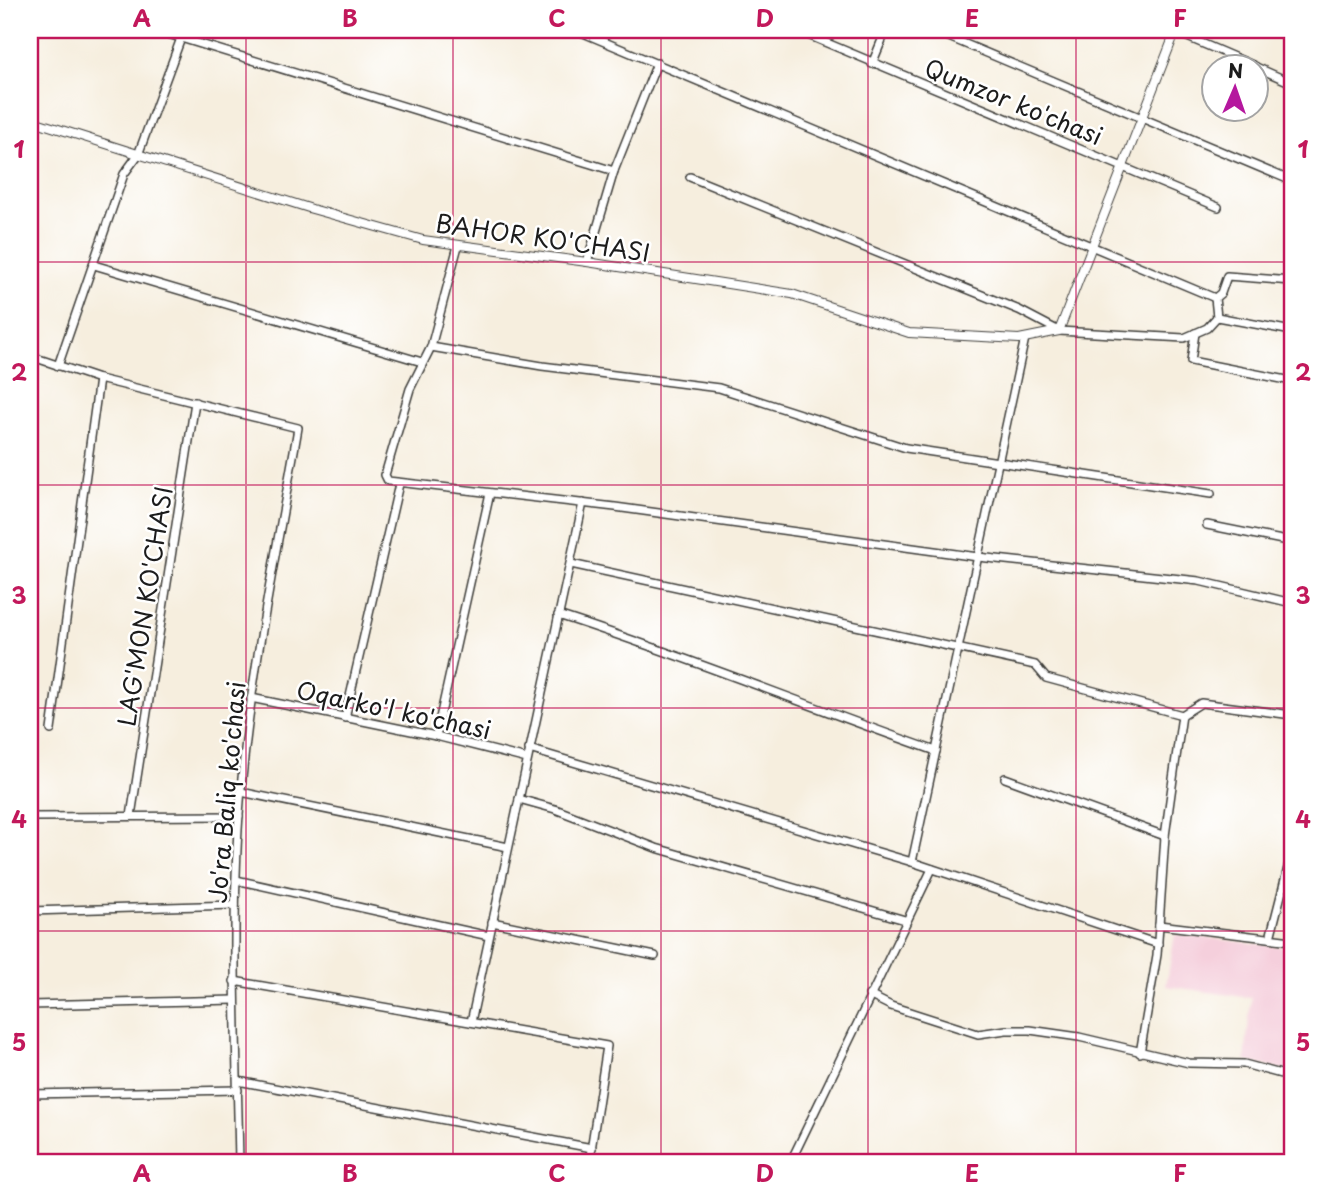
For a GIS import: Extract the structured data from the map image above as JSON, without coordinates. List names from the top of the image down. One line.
{"streets":{"street":["Qumzor ko'chasi","BAHOR KO'CHASI","LAG'MON KO'CHASI","Oqarko'l ko'chasi","Jo'ra Baliq ko'chasi"]},"crossings":[["LAG'MON KO'CHASI","Jo'ra Baliq ko'chasi"],["Oqarko'l ko'chasi","Jo'ra Baliq ko'chasi"]],"north":"top","grid":{"columns":["A","B","C","D","E","F"],"rows":["1","2","3","4","5"]}}
